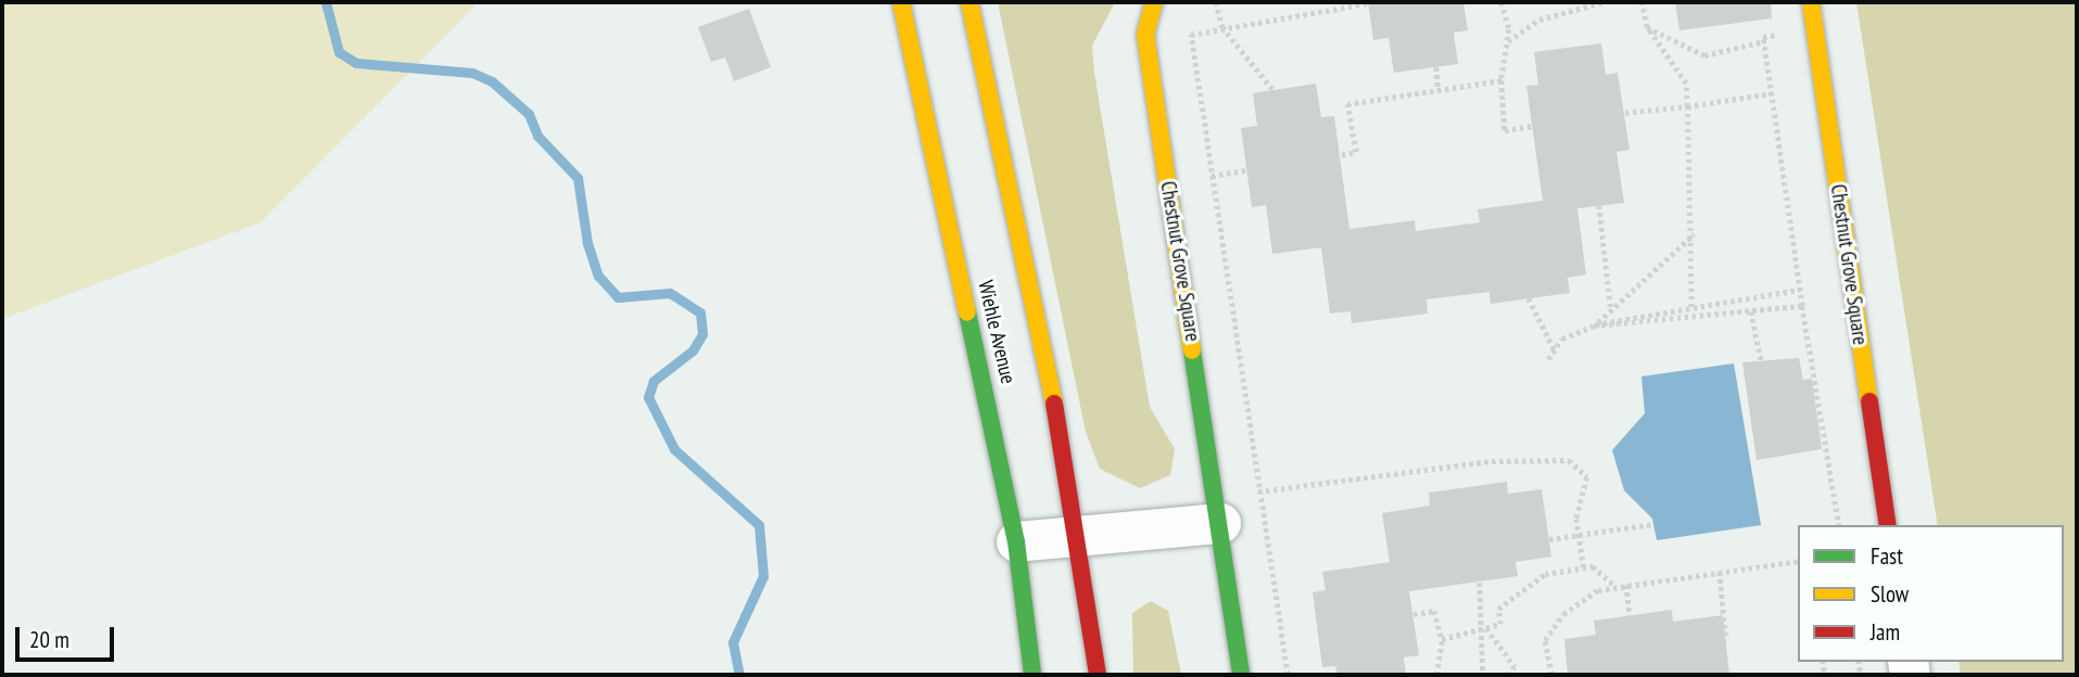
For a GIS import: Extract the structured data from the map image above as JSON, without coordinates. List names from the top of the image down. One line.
{"streets":{"main road":["Chestnut Grove Square","Wiehle Avenue"]},"legend":["Fast","Slow","Jam"],"scale_bar":"20 m"}
